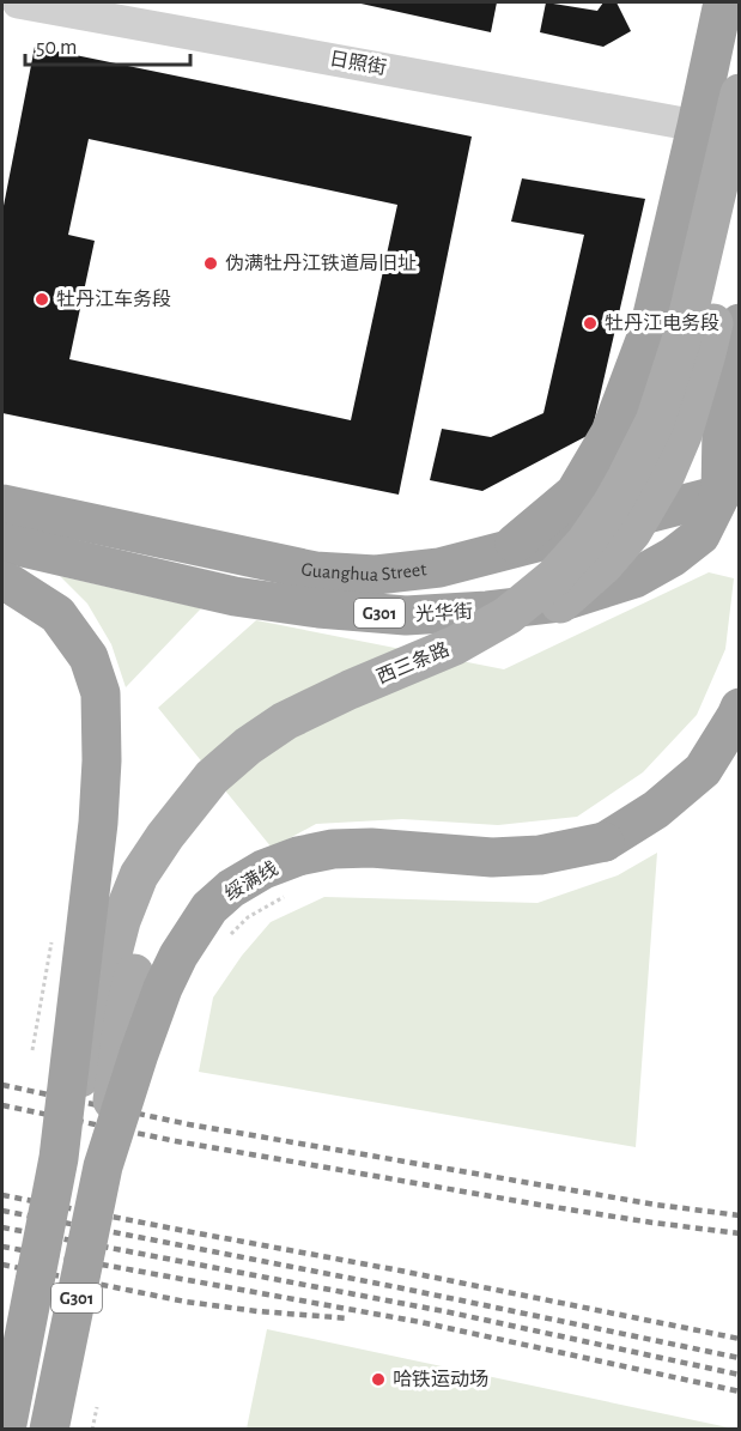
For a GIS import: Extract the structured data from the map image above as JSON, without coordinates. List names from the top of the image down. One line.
{"streets":{"highway":["Guanghua Street","G301","光华街","绥满线"],"main road":["西三条路"],"street":["日照街"]},"crossings":[["Guanghua Street","光华街"],["G301","西三条路"],["西三条路","绥满线"]],"places":["伪满牡丹江铁道局旧址","牡丹江车务段","牡丹江电务段","哈铁运动场"],"scale_bar":"50 m"}
